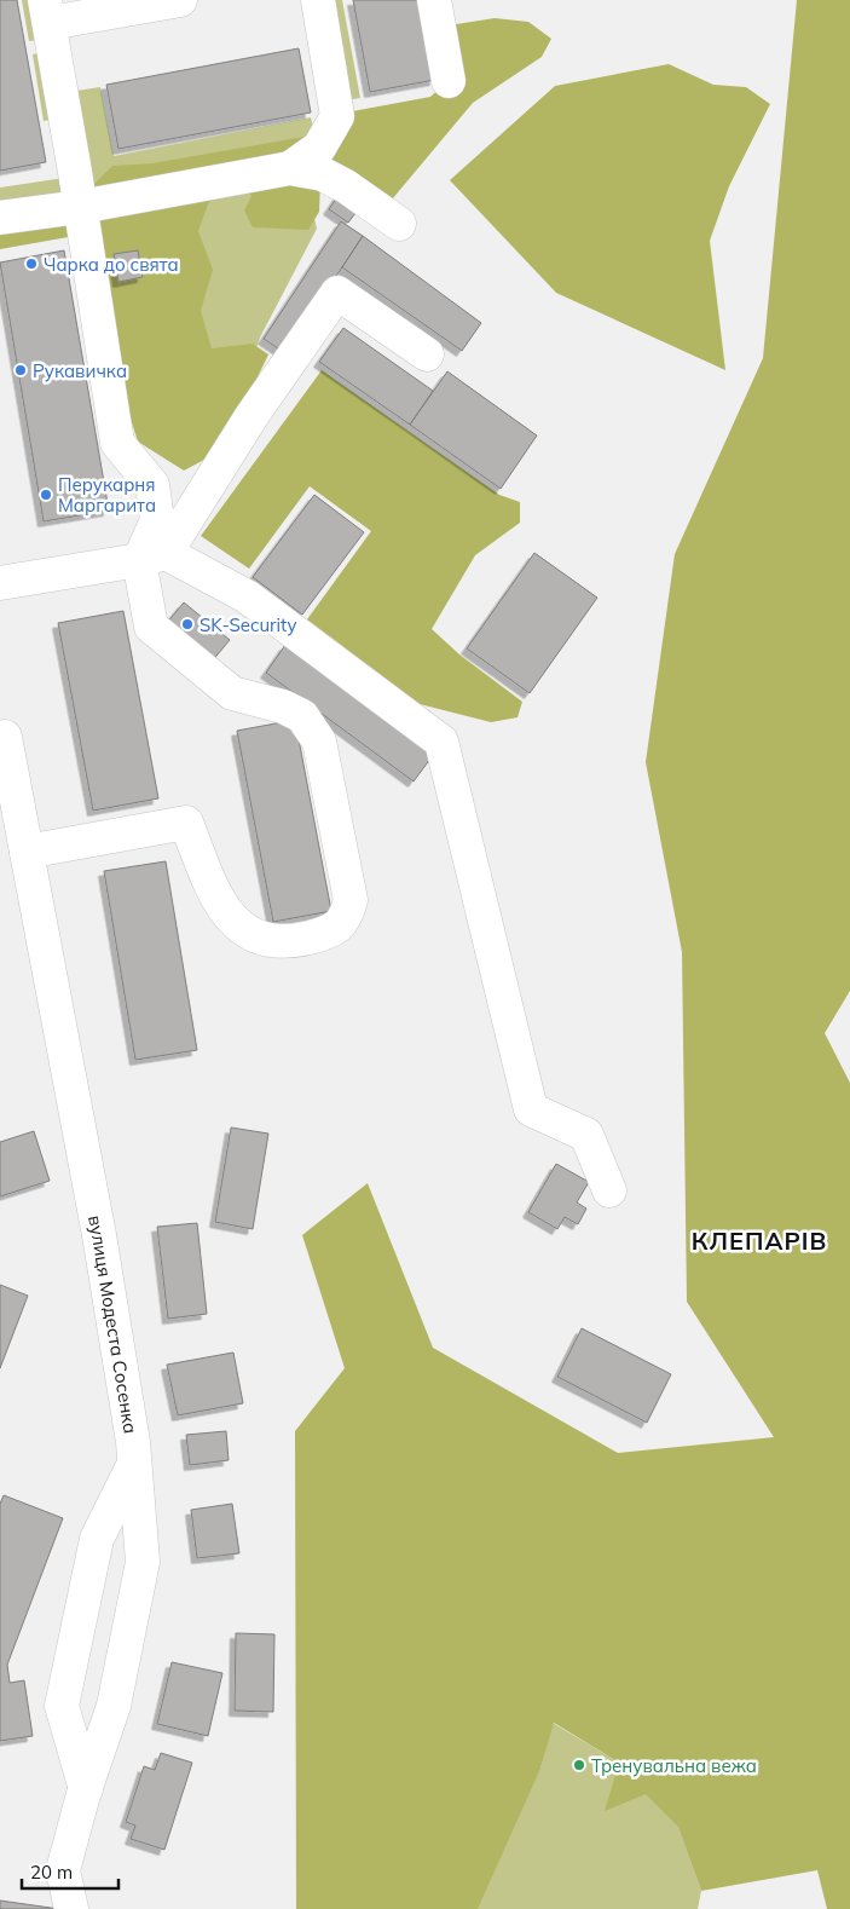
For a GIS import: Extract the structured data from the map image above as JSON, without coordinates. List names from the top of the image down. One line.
{"streets":{"street":["вулиця Модеста Сосенка"]},"districts":["КЛЕПАРІВ"],"places":["Чарка до свята","Рукавичка","Перукарня Маргарита","SK-Security","Тренувальна вежа"],"scale_bar":"20 m"}
